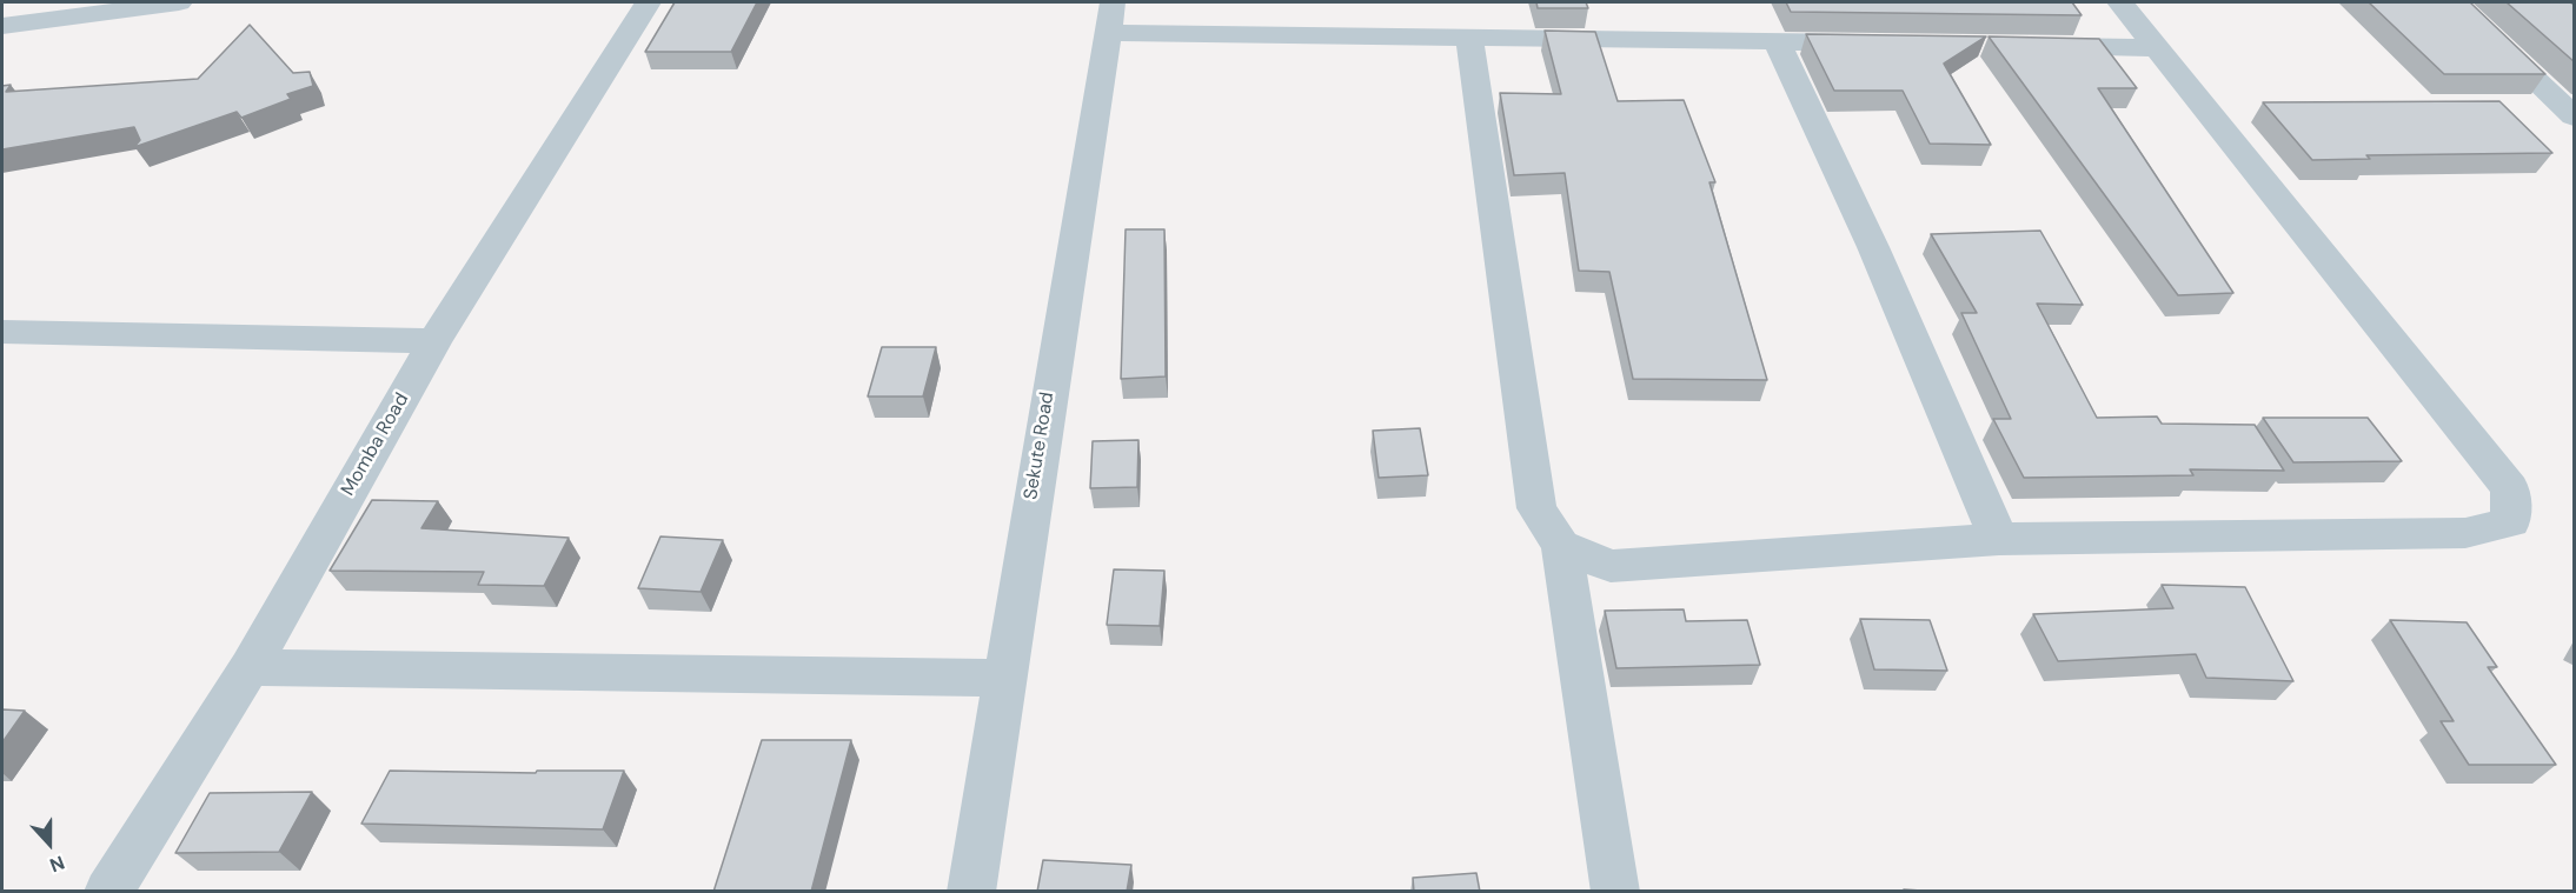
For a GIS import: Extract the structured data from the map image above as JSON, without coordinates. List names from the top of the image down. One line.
{"streets":{"street":["Momba Road","Sekute Road"]},"north":"bottom"}
